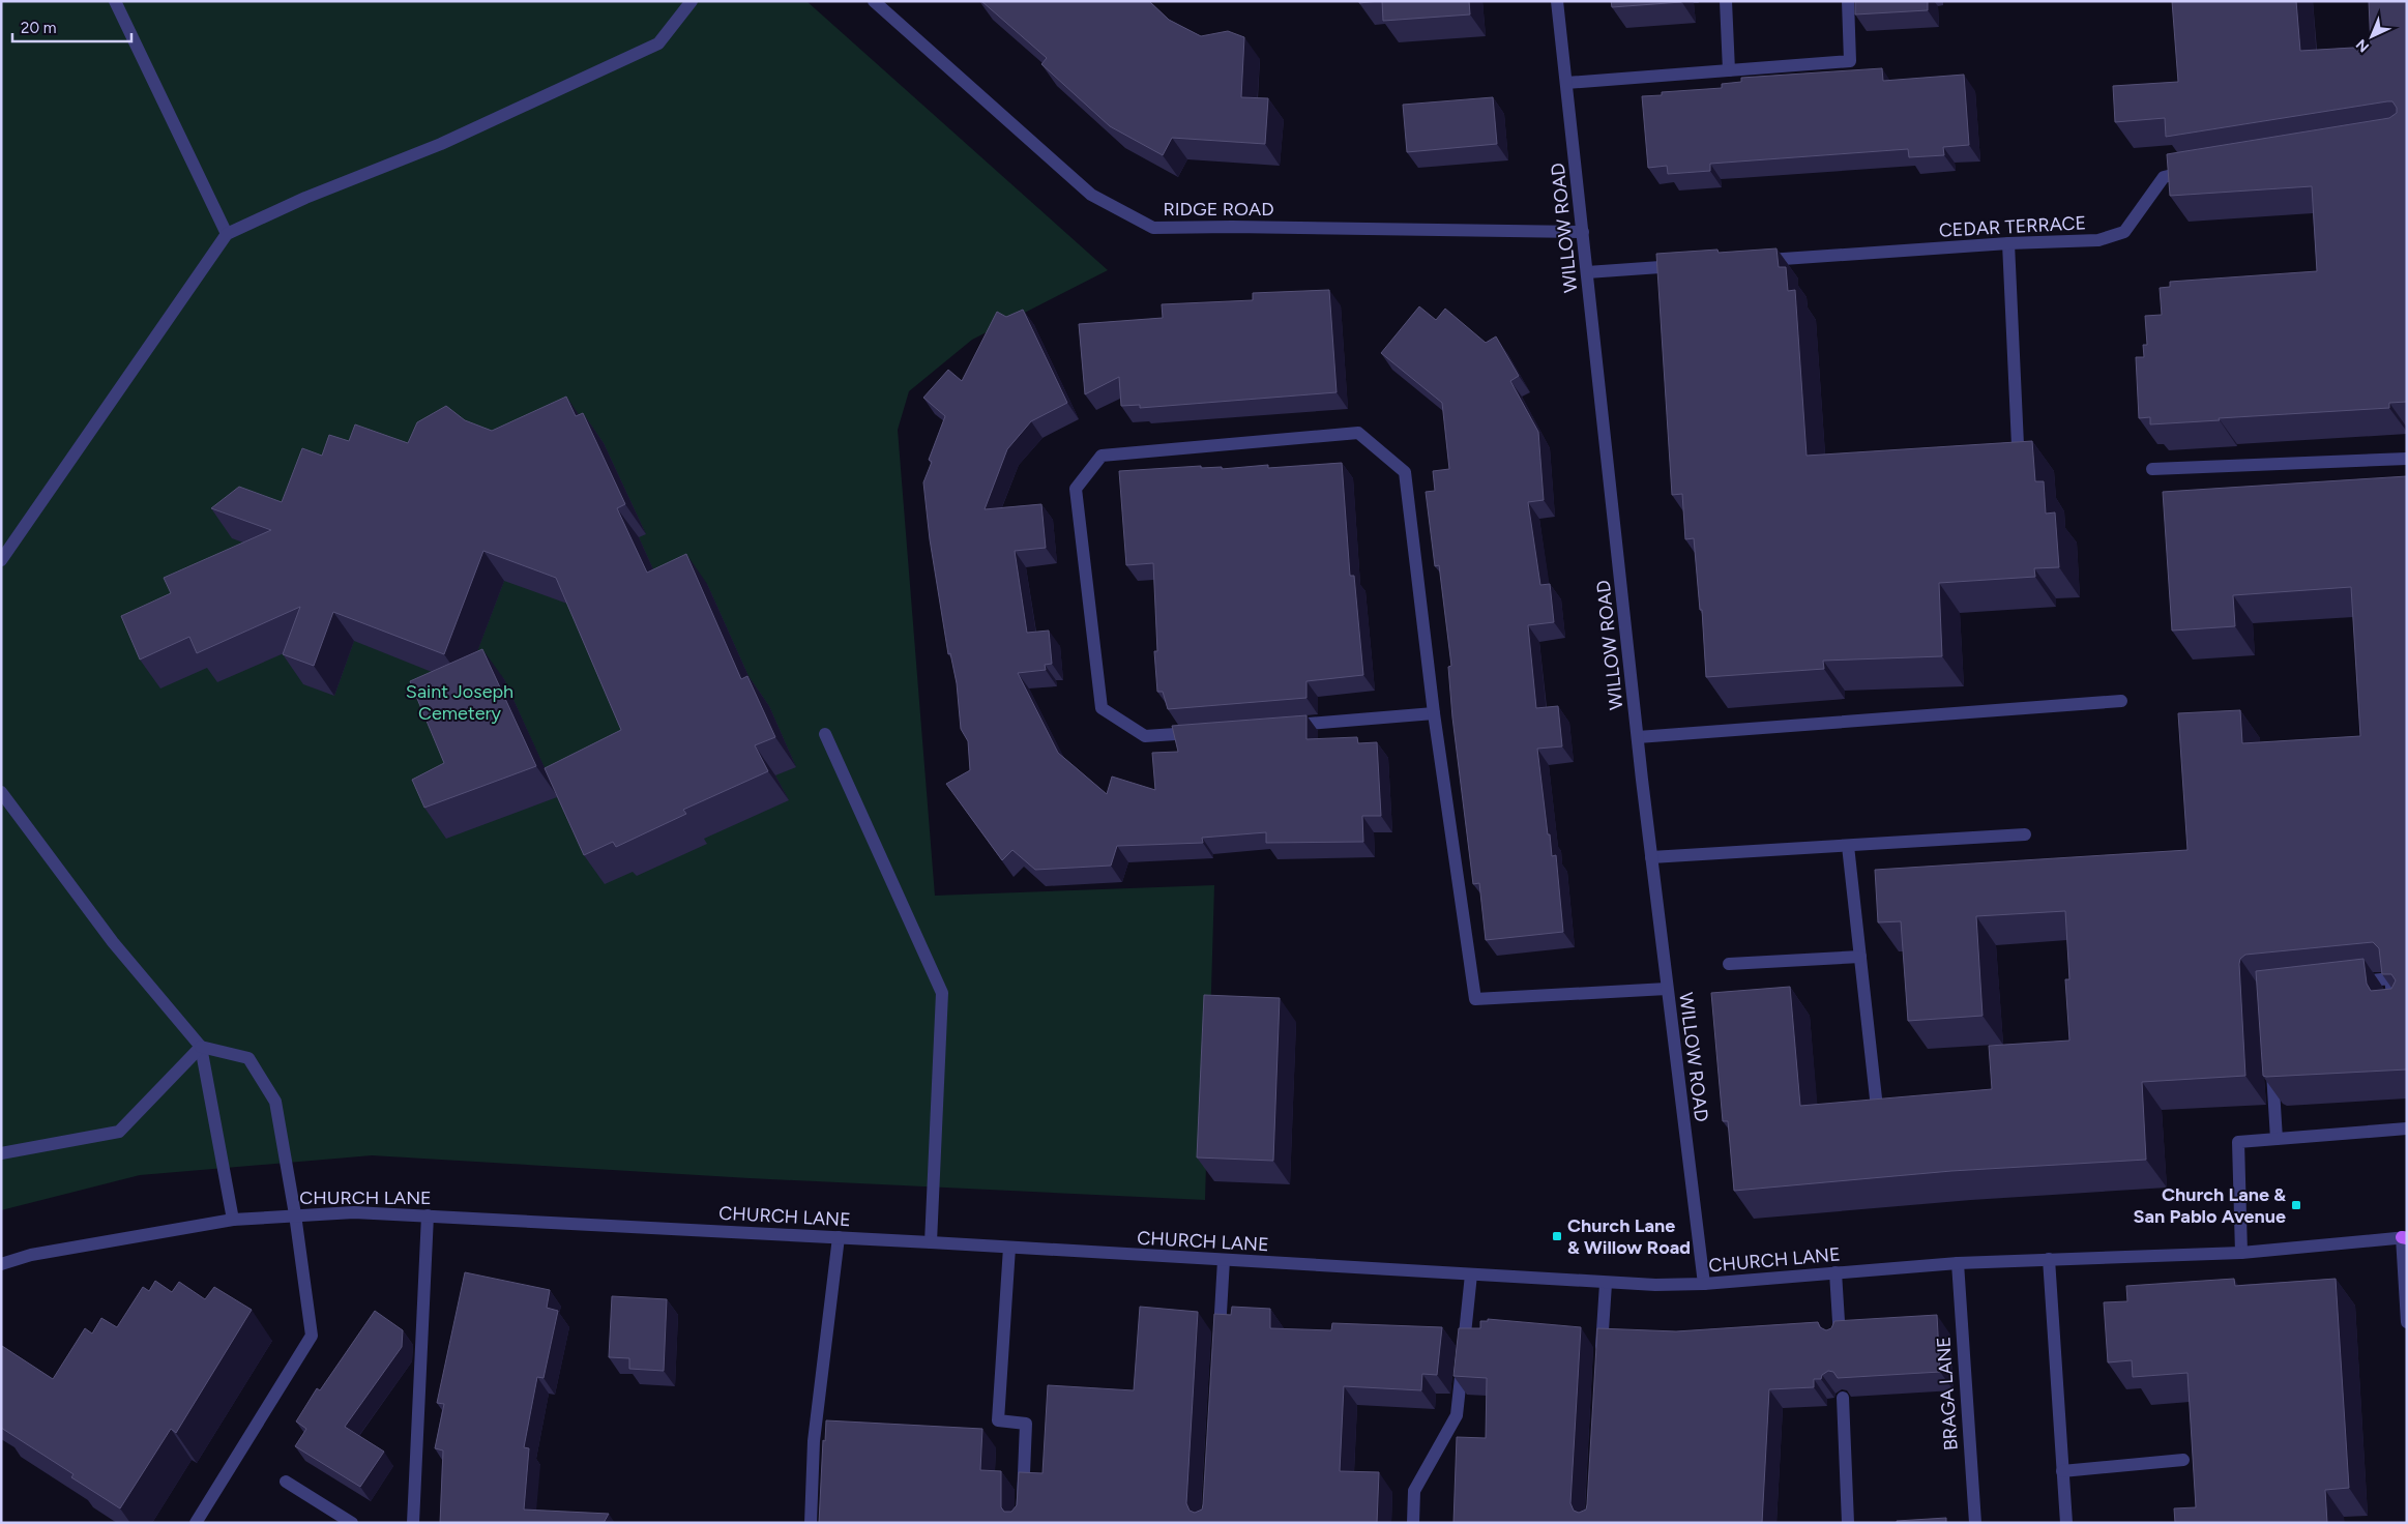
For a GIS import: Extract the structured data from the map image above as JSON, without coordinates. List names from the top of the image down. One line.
{"streets":{"street":["RIDGE ROAD","CEDAR TERRACE","WILLOW ROAD","CHURCH LANE","BRAGA LANE"]},"crossings":[["RIDGE ROAD","WILLOW ROAD"],["WILLOW ROAD","CHURCH LANE"],["CHURCH LANE","BRAGA LANE"]],"parks":["Saint Joseph Cemetery"],"places":{"transit":["Church Lane & San Pablo Avenue","Church Lane & Willow Road"]},"scale_bar":"20 m","north":"bottom left"}
